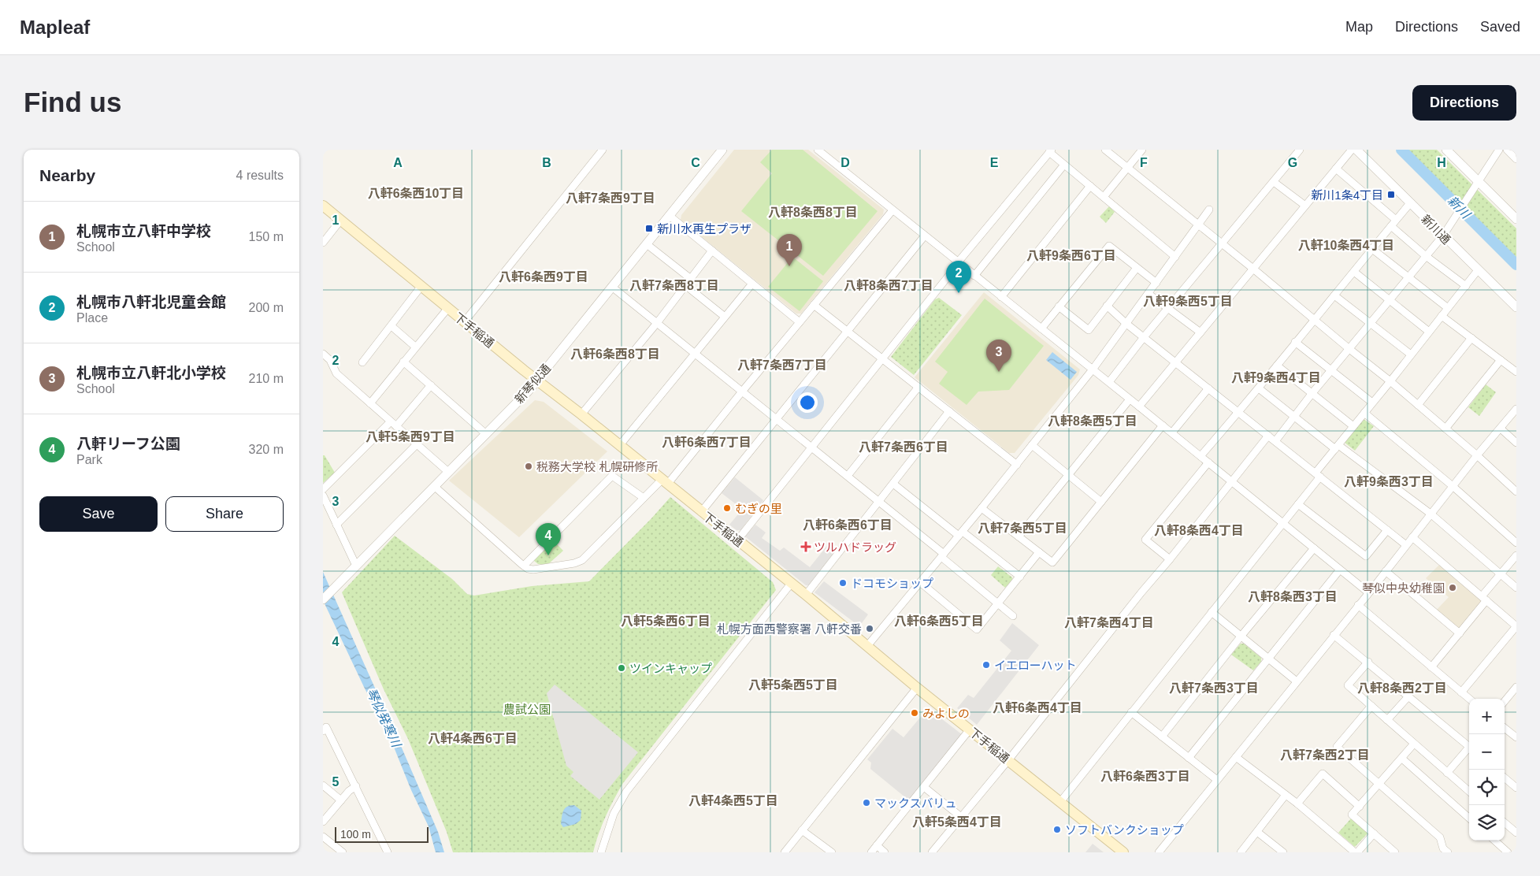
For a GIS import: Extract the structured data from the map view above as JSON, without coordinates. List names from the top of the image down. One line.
{"streets":{"main road":["下手稲通"],"street":["新川通","新琴似通"]},"crossings":[["下手稲通","新琴似通"]],"districts":["八軒6条西10丁目","八軒7条西9丁目","八軒8条西8丁目","八軒10条西4丁目","八軒9条西6丁目","八軒6条西9丁目","八軒7条西8丁目","八軒8条西7丁目","八軒9条西5丁目","八軒6条西8丁目","八軒7条西7丁目","八軒9条西4丁目","八軒8条西5丁目","八軒5条西9丁目","八軒6条西7丁目","八軒7条西6丁目","八軒9条西3丁目","八軒6条西6丁目","八軒7条西5丁目","八軒8条西4丁目","八軒8条西3丁目","八軒5条西6丁目","八軒6条西5丁目","八軒7条西4丁目","八軒5条西5丁目","八軒7条西3丁目","八軒8条西2丁目","八軒6条西4丁目","八軒4条西6丁目","八軒7条西2丁目","八軒6条西3丁目","八軒4条西5丁目","八軒5条西4丁目"],"water":["新川","琴似発寒川"],"parks":["農試公園"],"places":{"transit":["新川1条4丁目","新川水再生プラザ"],"other":["税務大学校 札幌研修所","むぎの里","ドコモショップ","琴似中央幼稚園","札幌方面西警察署 八軒交番","イエローハット","ツインキャップ","みよしの","マックスバリュ","ソフトバンクショップ"],"health":["ツルハドラッグ"]},"scale_bar":"100 m","page":{"header":"Mapleaf","nav":["Map","Directions","Saved"],"buttons":["Directions",["Save","Share"]],"title":"Find us","heading":["Nearby","4 results"],"list":[{"mark":"1","name":"札幌市立八軒中学校","note":"School","value":"150 m"},{"mark":"2","name":"札幌市八軒北児童会館","note":"Place","value":"200 m"},{"mark":"3","name":"札幌市立八軒北小学校","note":"School","value":"210 m"},{"mark":"4","name":"八軒リーフ公園","note":"Park","value":"320 m"}],"pins":["1","2","3","4"],"map_buttons":["+","−"],"scale":"100 m"},"grid":{"columns":["A","B","C","D","E","F","G","H"],"rows":["1","2","3","4","5"]}}
